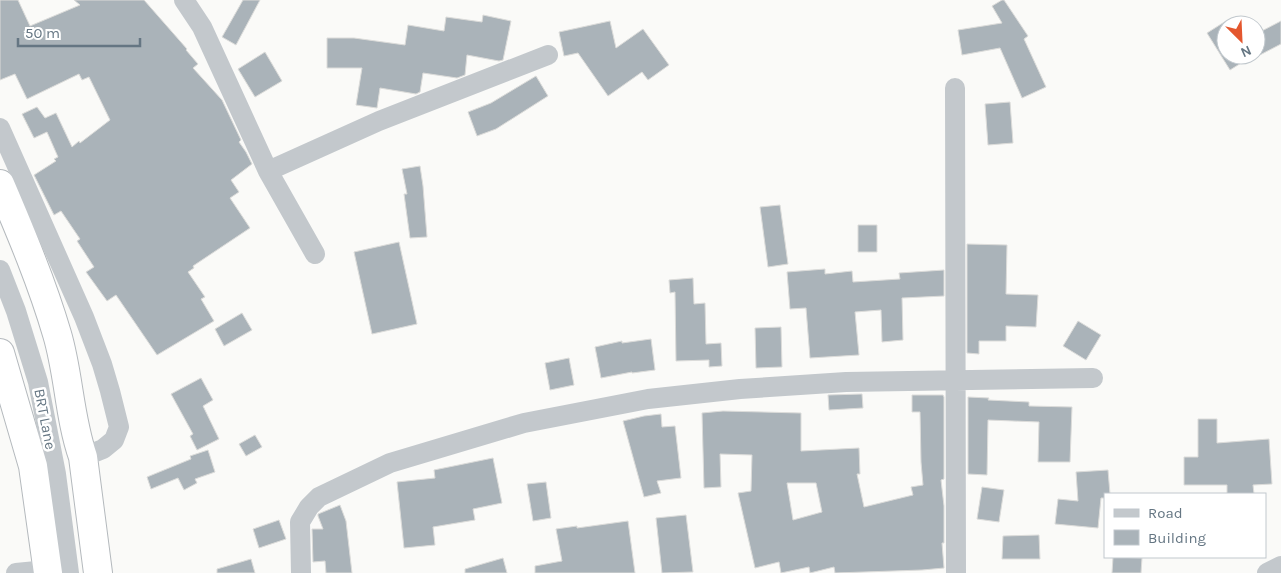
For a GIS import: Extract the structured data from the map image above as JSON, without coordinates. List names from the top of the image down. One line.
{"streets":{"street":["BRT Lane"]},"legend":["Road","Building"],"scale_bar":"50 m","north":"bottom right"}
